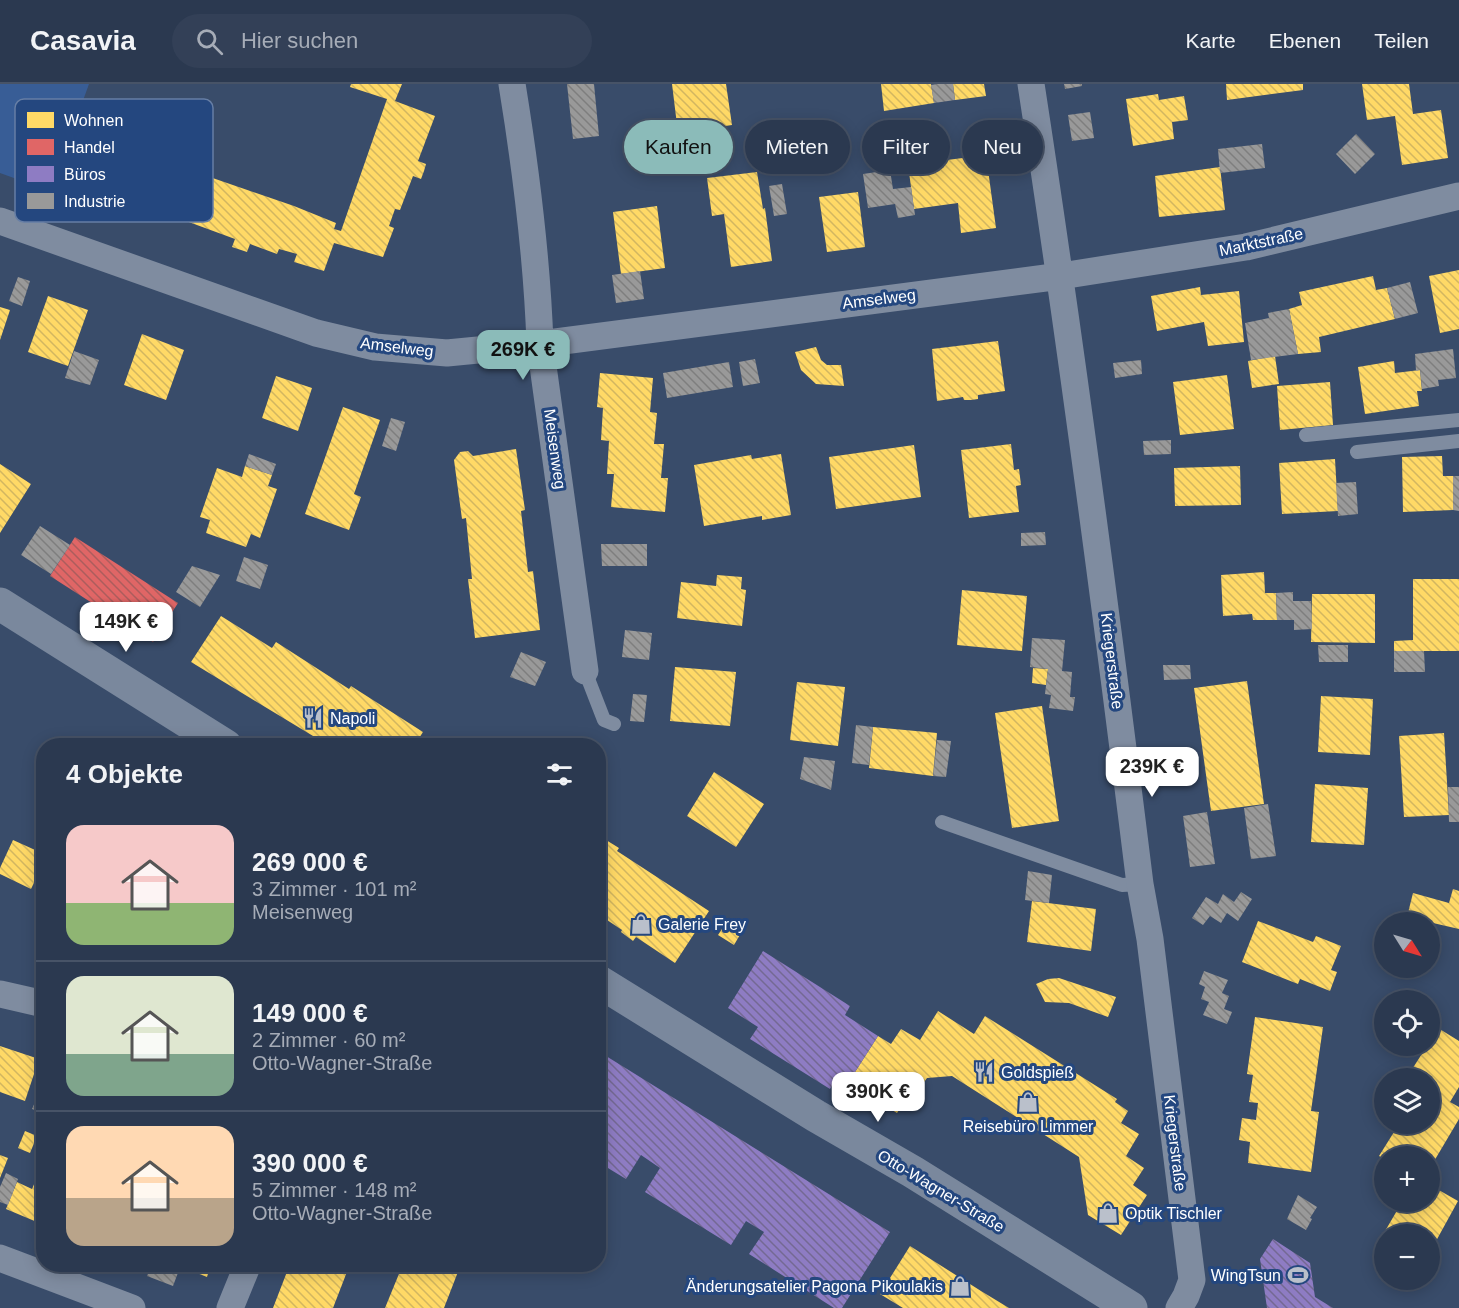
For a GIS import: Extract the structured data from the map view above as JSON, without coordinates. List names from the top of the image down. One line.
{"streets":{"street":["Marktstraße","Amselweg","Meisenweg","Kriegerstraße","Otto-Wagner-Straße"]},"crossings":[["Marktstraße","Amselweg"],["Marktstraße","Kriegerstraße"],["Amselweg","Meisenweg"],["Amselweg","Kriegerstraße"]],"places":{"restaurant":["Napoli","Goldspieß"],"shop":["Galerie Frey","Reisebüro Limmer","Optik Tischler","Änderungsatelier Pagona Pikoulakis"],"sports":["WingTsun"]},"legend":["Wohnen","Handel","Büros","Industrie"],"north":"bottom right","page":{"header":"Casavia","search":"Hier suchen","nav":["Karte","Ebenen","Teilen"],"chip":["Kaufen","Mieten","Filter","Neu"],"price":["269K €","149K €","239K €","390K €"],"heading":"4 Objekte","list":[{"name":"269 000 €","note":"3 Zimmer · 101 m² · Meisenweg"},{"name":"149 000 €","note":"2 Zimmer · 60 m² · Otto-Wagner-Straße"},{"name":"390 000 €","note":"5 Zimmer · 148 m² · Otto-Wagner-Straße"}],"map_buttons":["+","−"]}}
